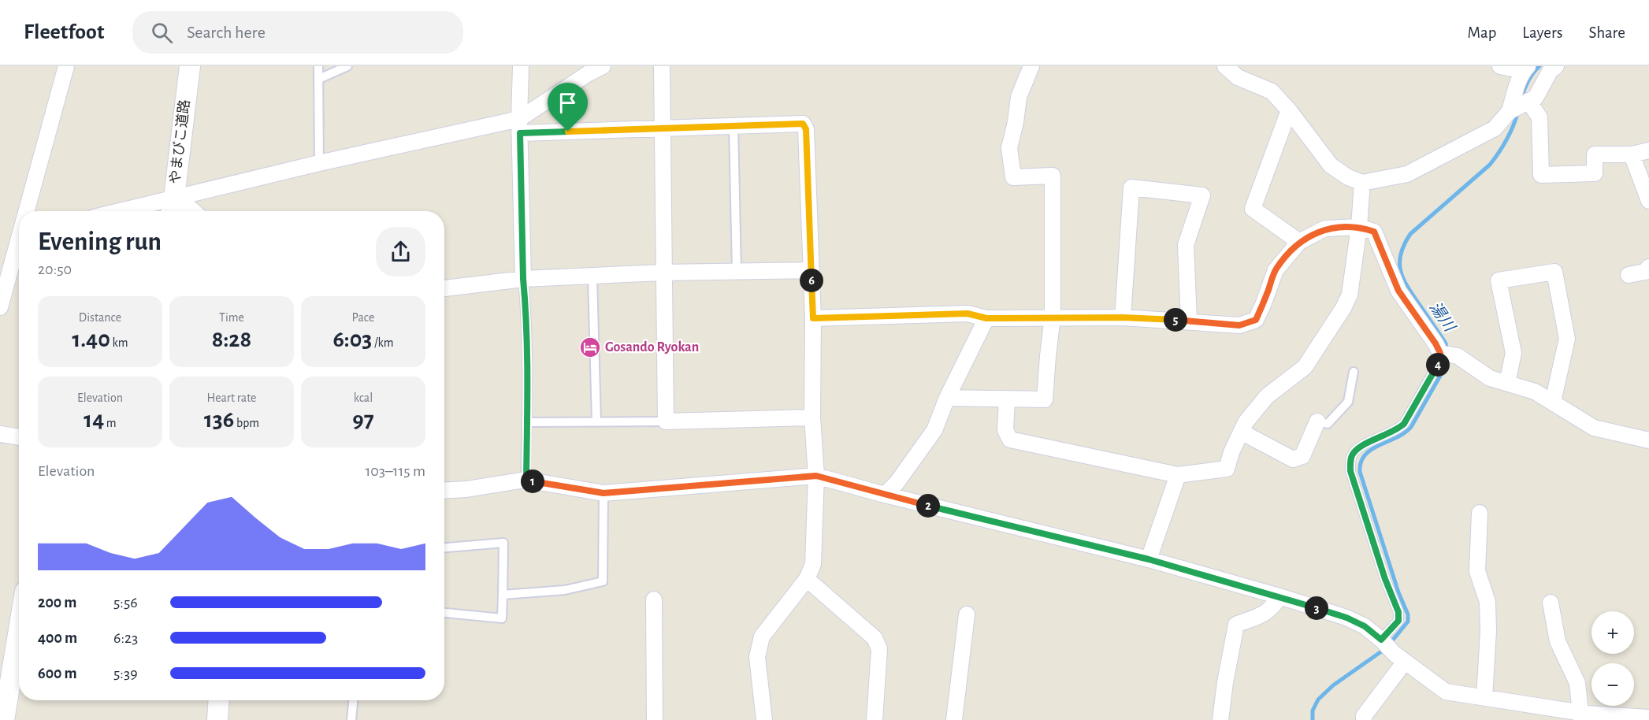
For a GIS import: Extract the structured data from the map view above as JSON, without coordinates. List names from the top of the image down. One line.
{"streets":{"street":["やまびこ道路"]},"water":["湯川"],"places":{"hotel":["Gosando Ryokan"]},"page":{"header":"Fleetfoot","search":"Search here","nav":["Map","Layers","Share"],"heading":["Evening run","20:50"],"pins":["6","5","4","1","2","3"],"stats":[["Distance","1.40 km"],["Time","8:28"],["Pace","6:03 /km"],["Elevation","14 m"],["Heart rate","136 bpm"],["kcal","97"]],"chart":["Elevation","103–115 m"],"list":[{"name":"200 m","note":"5:56"},{"name":"400 m","note":"6:23"},{"name":"600 m","note":"5:39"}],"map_buttons":["+","−"]}}
